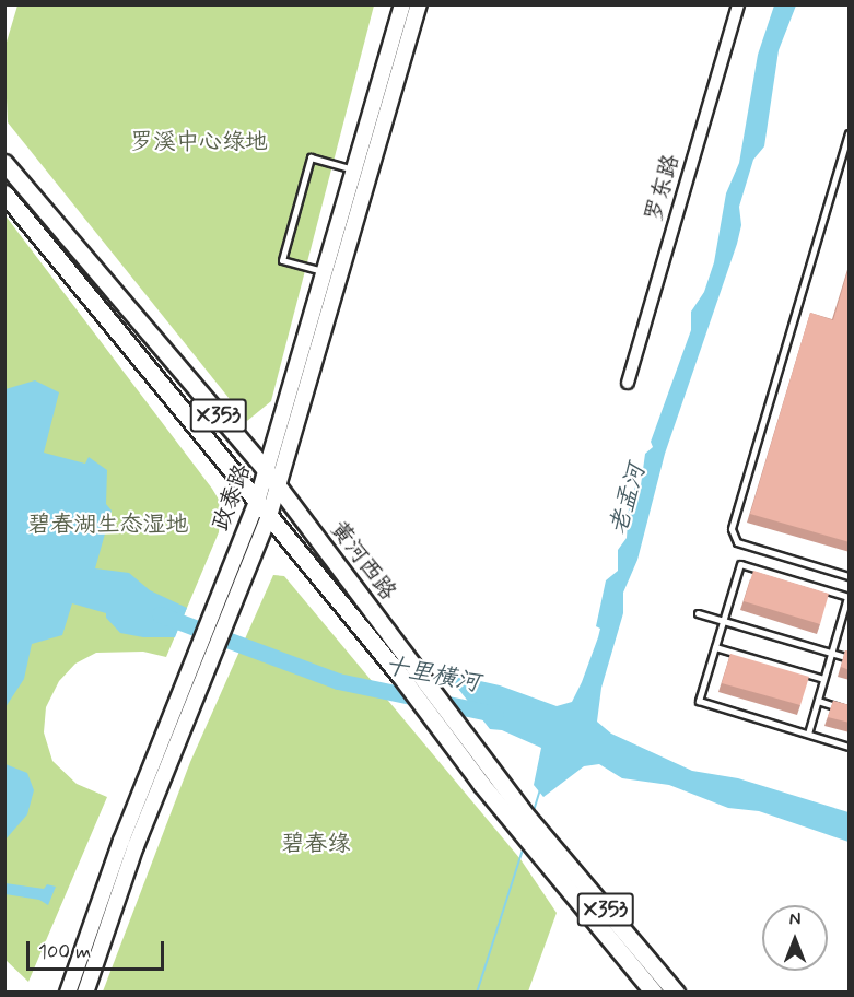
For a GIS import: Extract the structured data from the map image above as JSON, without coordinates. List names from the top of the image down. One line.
{"streets":{"main road":["X353","政泰路","黄河西路"],"street":["罗东路"]},"crossings":[["政泰路","黄河西路"]],"water":["老孟河","十里横河"],"parks":["罗溪中心绿地","碧春湖生态湿地","碧春缘"],"scale_bar":"100 m","north":"top"}
